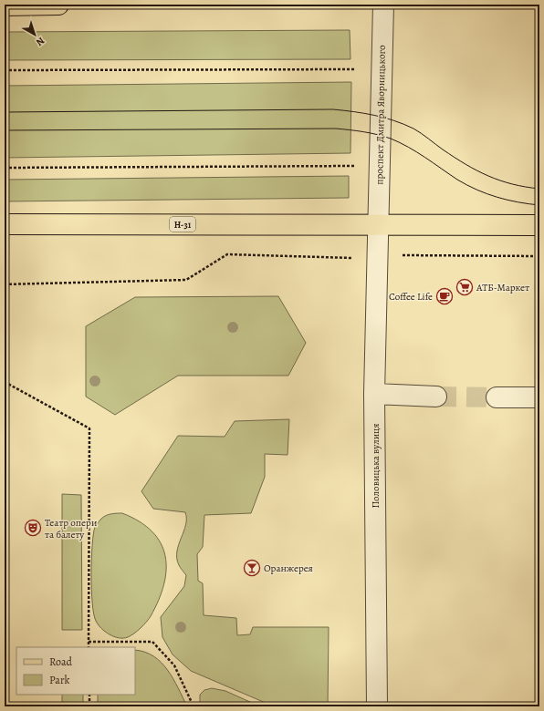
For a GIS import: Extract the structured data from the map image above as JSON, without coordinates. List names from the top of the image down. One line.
{"streets":{"main road":["Н-31"],"street":["проспект Дмитра Яворницького","Половицька вулиця"]},"crossings":[["проспект Дмитра Яворницького","Н-31"],["проспект Дмитра Яворницького","Половицька вулиця"],["Н-31","Половицька вулиця"]],"places":{"supermarket":["АТБ-Маркет"],"cafe":["Coffee Life"],"theatre":["Театр опери та балету"],"bar":["Оранжерея"]},"legend":["Road","Park"],"north":"bottom right"}
